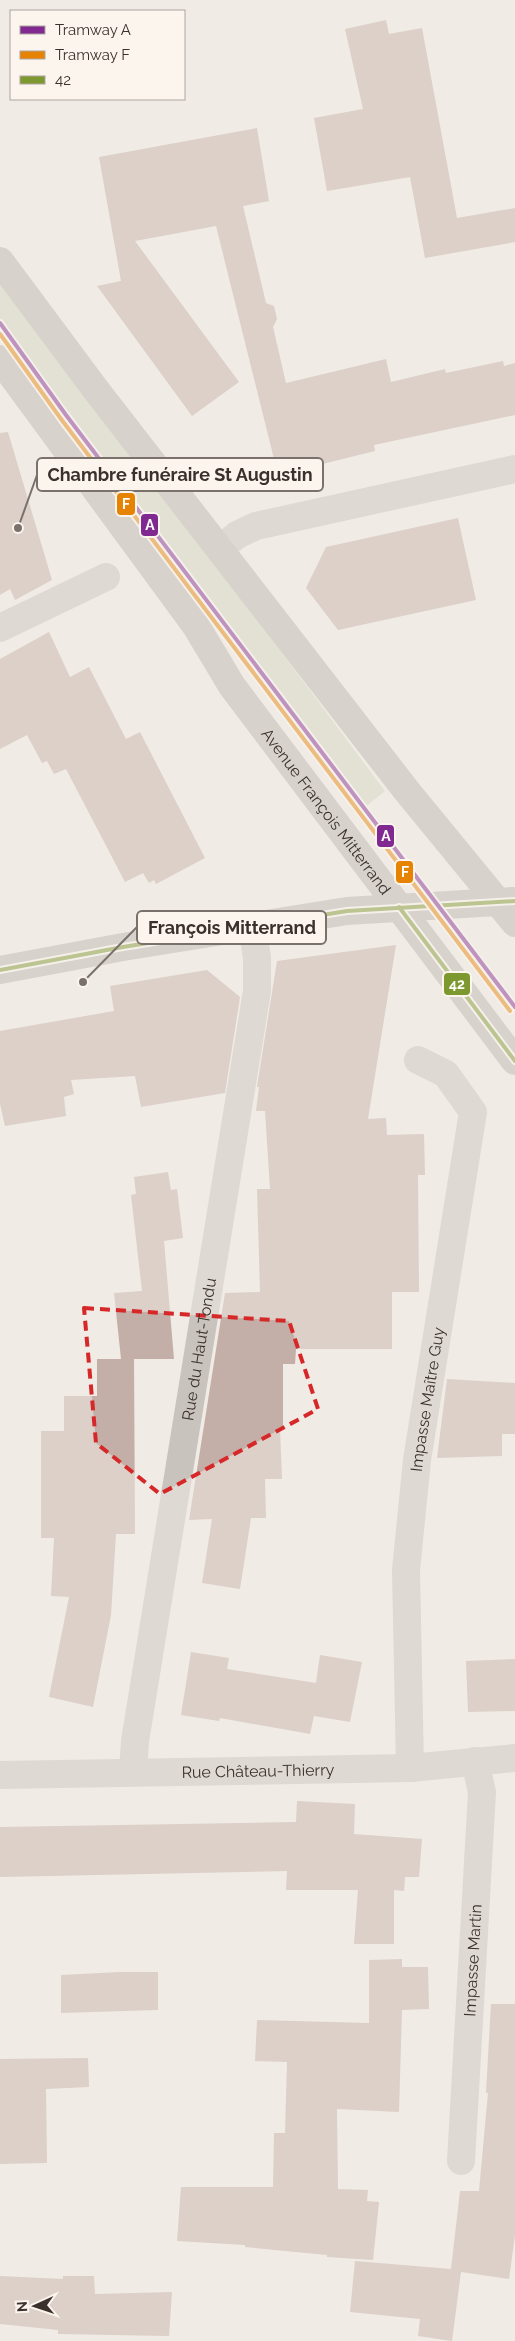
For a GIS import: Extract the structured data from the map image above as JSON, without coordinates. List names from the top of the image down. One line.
{"streets":{"main road":["Avenue François Mitterrand"],"street":["Rue du Haut-Tondu","Impasse Maître Guy","Rue Château-Thierry","Impasse Martin"]},"crossings":[["Rue du Haut-Tondu","Rue Château-Thierry"],["Impasse Maître Guy","Rue Château-Thierry"],["Rue Château-Thierry","Impasse Martin"]],"places":["Chambre funéraire St Augustin","François Mitterrand"],"lines":["tram line A","tram line F","transit line 42"],"legend":["Tramway A","Tramway F","42"],"north":"left"}
